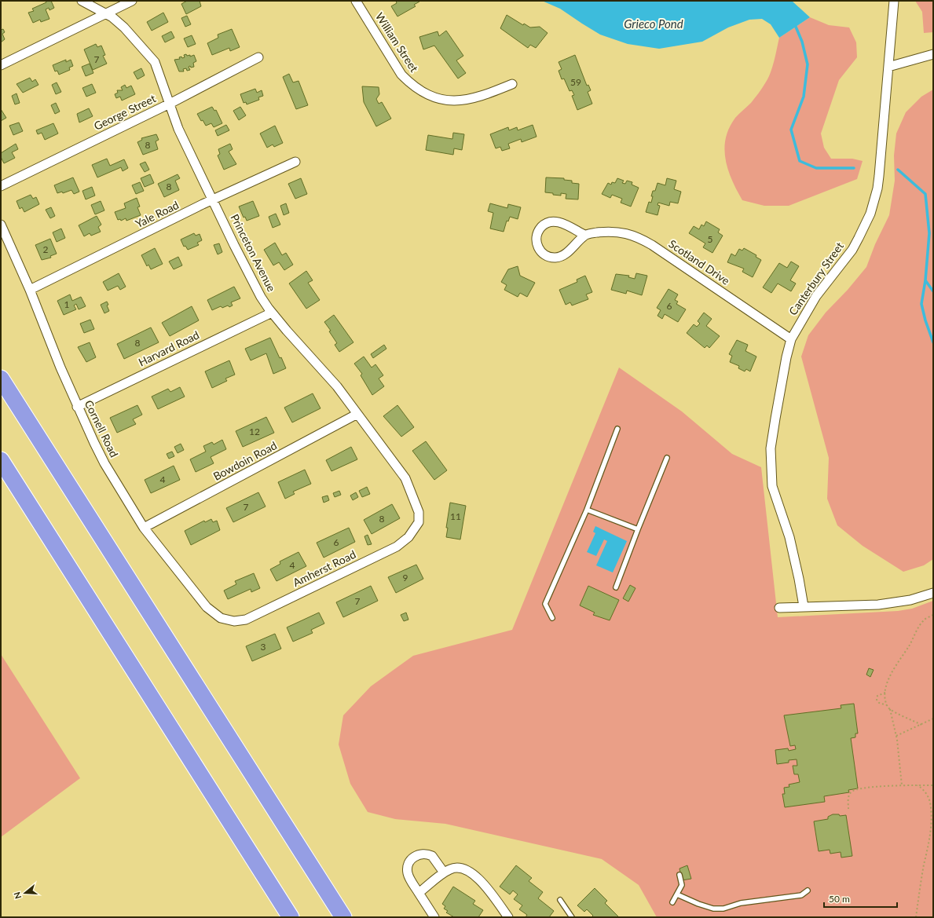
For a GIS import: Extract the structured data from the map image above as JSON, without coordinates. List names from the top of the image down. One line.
{"streets":{"street":["William Street","George Street","Yale Road","Princeton Avenue","Scotland Drive","Canterbury Street","Harvard Road","Cornell Road","Bowdoin Road","Amherst Road"]},"crossings":[["George Street","Princeton Avenue"],["Yale Road","Princeton Avenue"],["Yale Road","Cornell Road"],["Princeton Avenue","Harvard Road"],["Princeton Avenue","Bowdoin Road"],["Princeton Avenue","Amherst Road"],["Scotland Drive","Canterbury Street"],["Harvard Road","Cornell Road"],["Cornell Road","Bowdoin Road"],["Cornell Road","Amherst Road"]],"water":["Grieco Pond"],"house_numbers":["7","59","8","8","5","2","1","6","8","12","4","7","11","8","6","4","9","7","3"],"scale_bar":"50 m","north":"left"}
